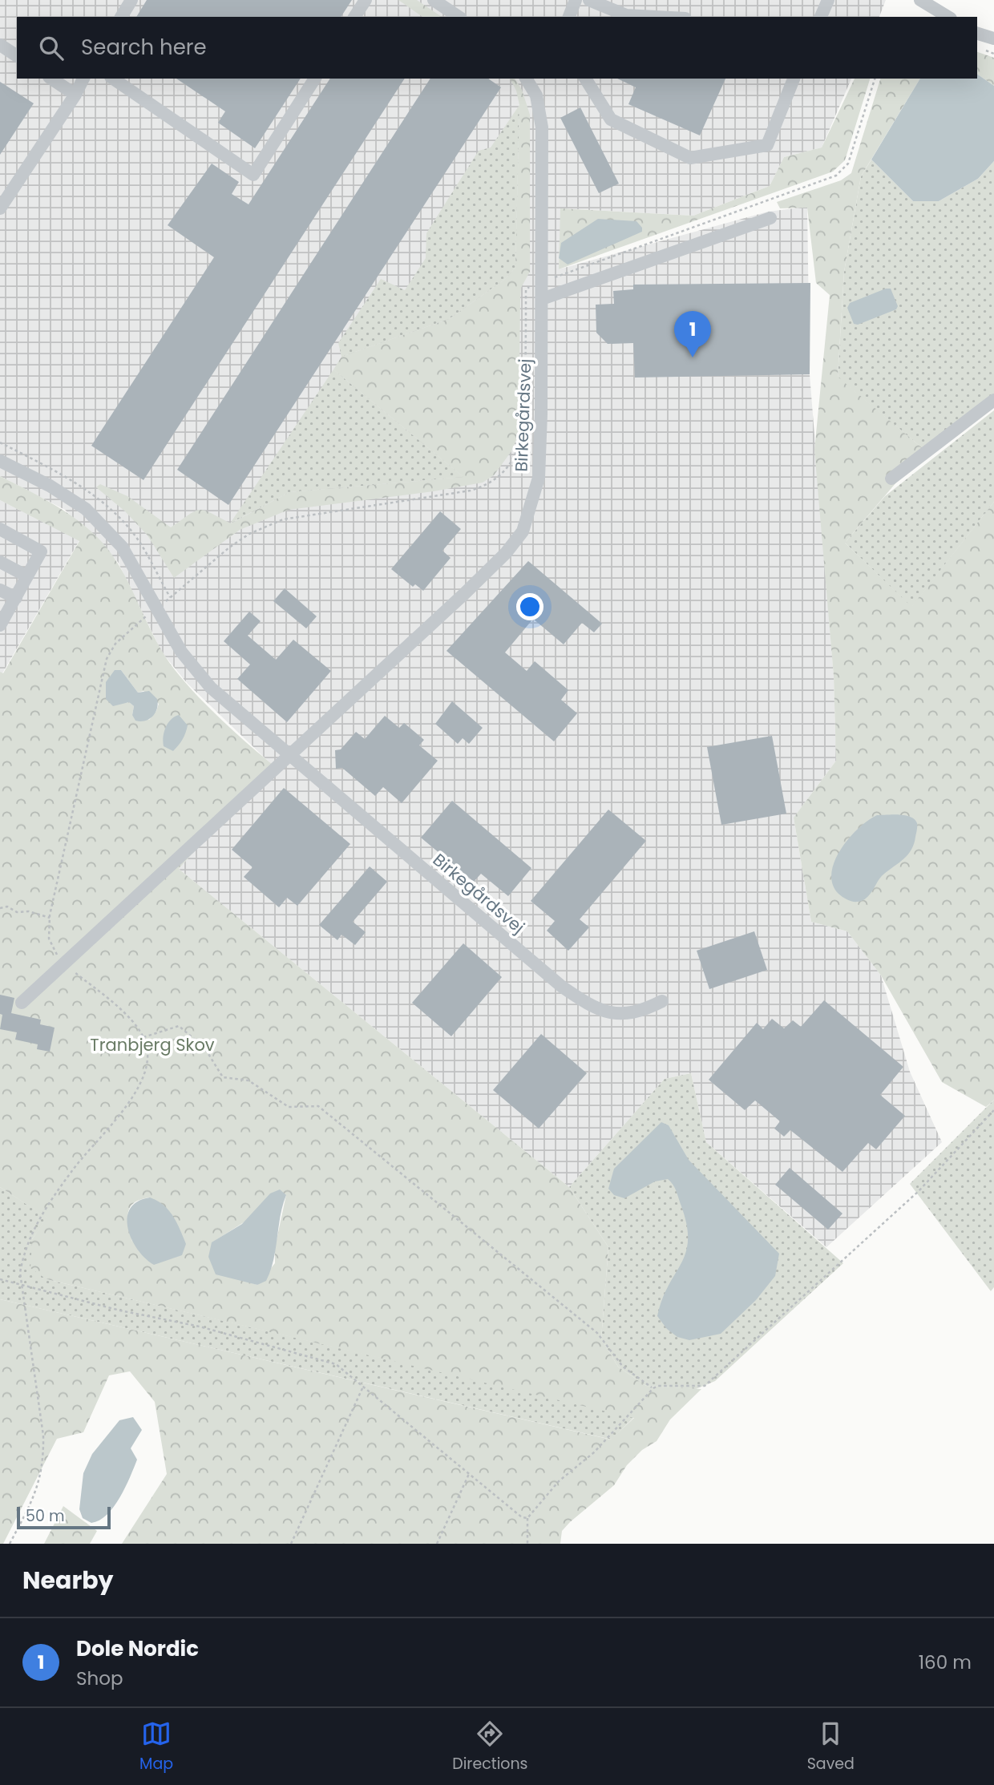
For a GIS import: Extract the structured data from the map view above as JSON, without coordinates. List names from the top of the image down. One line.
{"streets":{"street":["Birkegårdsvej"]},"parks":["Tranbjerg Skov"],"scale_bar":"50 m","page":{"search":"Search here","pins":"1","scale":"50 m","heading":"Nearby","list":[{"mark":"1","name":"Dole Nordic","note":"Shop","value":"160 m"}],"nav":["Map","Directions","Saved"]}}
